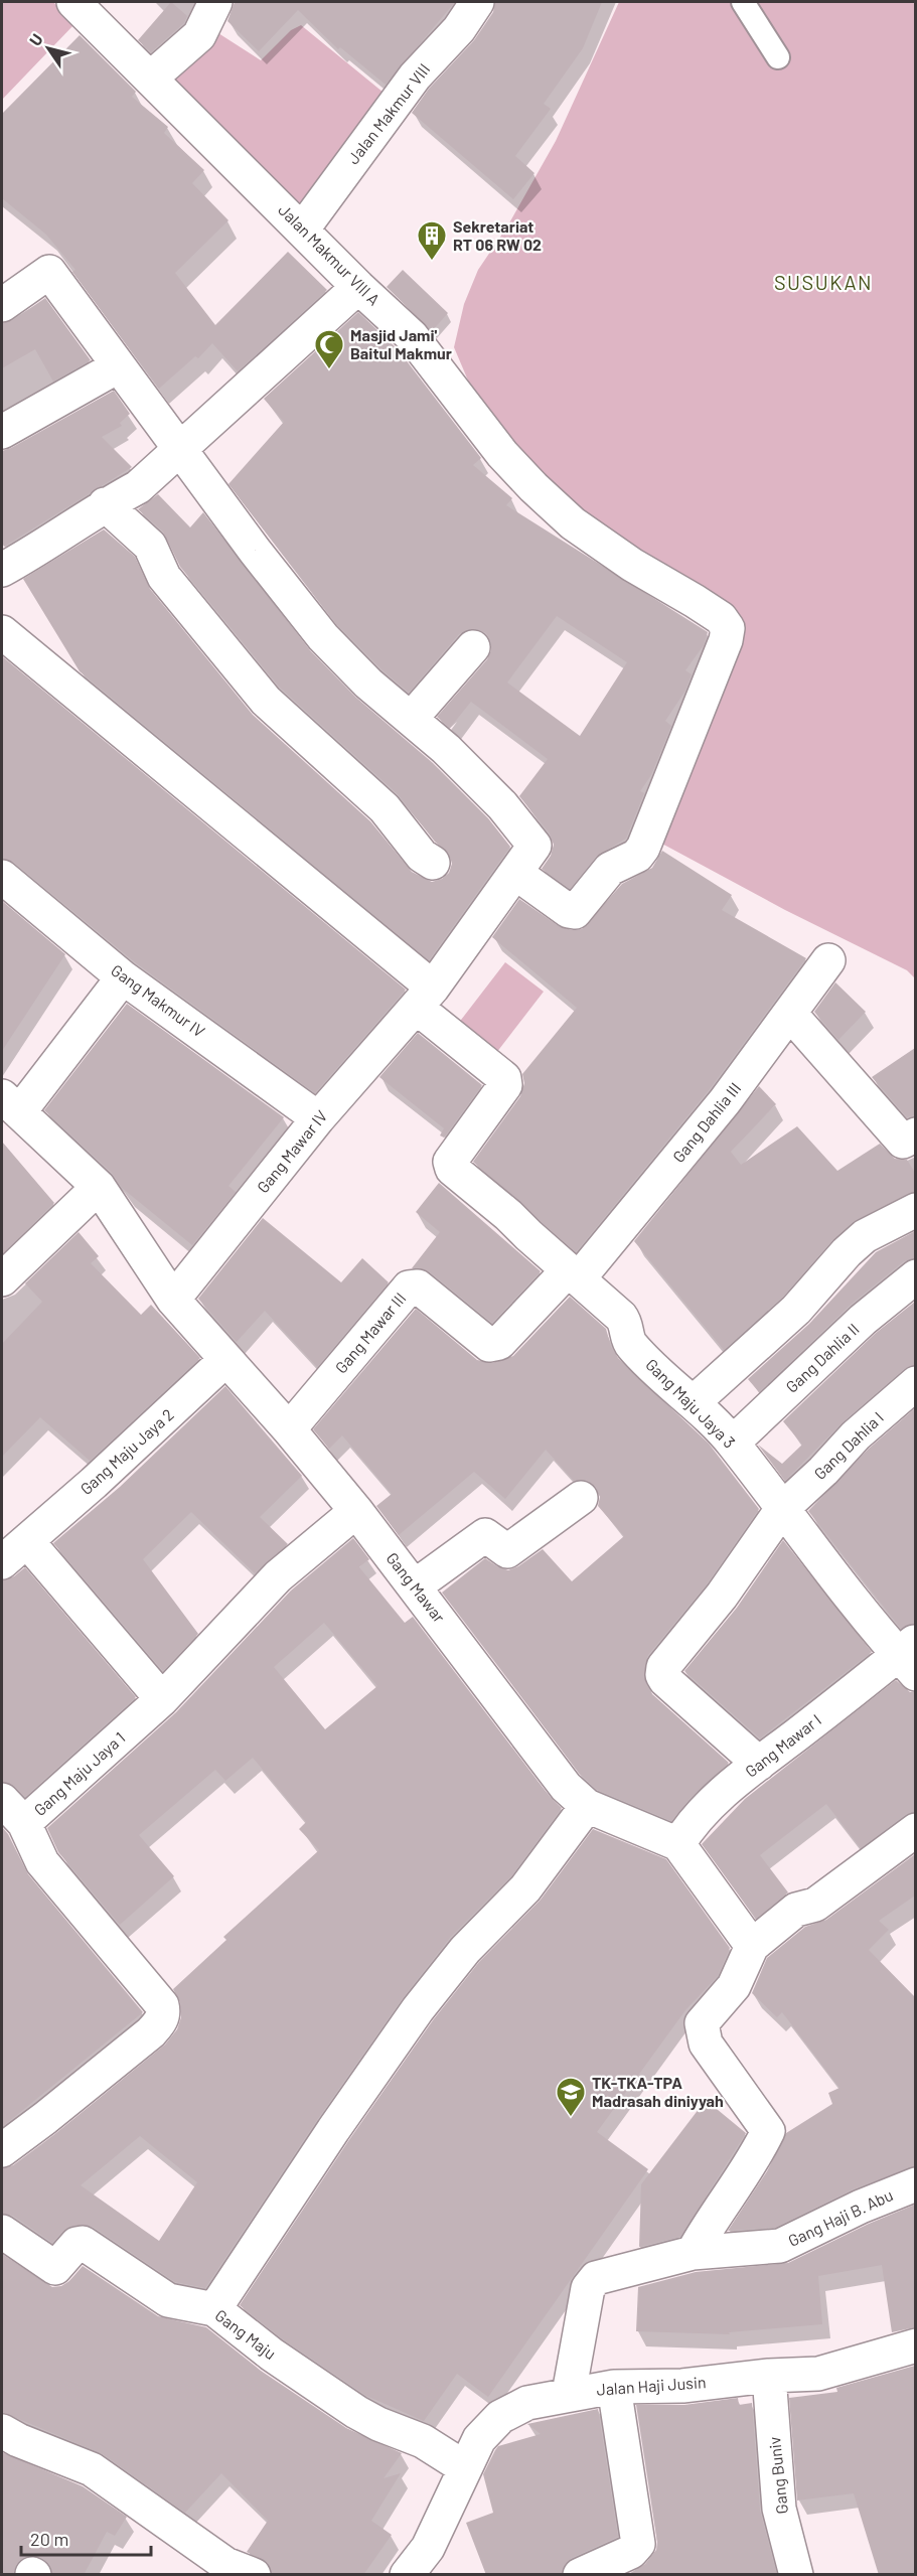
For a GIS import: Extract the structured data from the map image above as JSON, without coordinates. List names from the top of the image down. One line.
{"streets":{"street":["Jalan Makmur VIII","Jalan Makmur VIII A","Gang Makmur IV","Gang Dahlia III","Gang Mawar IV","Gang Mawar III","Gang Dahlia II","Gang Maju Jaya 3","Gang Dahlia I","Gang Maju Jaya 2","Gang Mawar","Gang Mawar I","Gang Maju Jaya 1","Gang Haji B. Abu","Gang Maju","Jalan Haji Jusin","Gang Buniv"]},"crossings":[["Jalan Makmur VIII","Jalan Makmur VIII A"],["Jalan Makmur VIII A","Gang Mawar IV"],["Gang Makmur IV","Gang Mawar IV"],["Gang Dahlia III","Gang Mawar III"],["Gang Dahlia III","Gang Maju Jaya 3"],["Gang Mawar IV","Gang Maju Jaya 3"],["Gang Mawar IV","Gang Mawar"],["Gang Mawar III","Gang Maju Jaya 3"],["Gang Mawar III","Gang Mawar"],["Gang Dahlia II","Gang Maju Jaya 3"],["Gang Maju Jaya 3","Gang Dahlia I"],["Gang Maju Jaya 3","Gang Mawar I"],["Gang Dahlia I","Gang Mawar I"],["Gang Maju Jaya 2","Gang Mawar"],["Gang Mawar","Gang Mawar I"],["Gang Mawar","Gang Maju Jaya 1"],["Gang Haji B. Abu","Jalan Haji Jusin"],["Gang Maju","Jalan Haji Jusin"],["Jalan Haji Jusin","Gang Buniv"]],"districts":["SUSUKAN"],"places":{"building":["Sekretariat RT 06 RW 02"],"mosque":["Masjid Jami' Baitul Makmur"],"school or university":["TK-TKA-TPA Madrasah diniyyah"]},"scale_bar":"20 m","north":"top left"}
